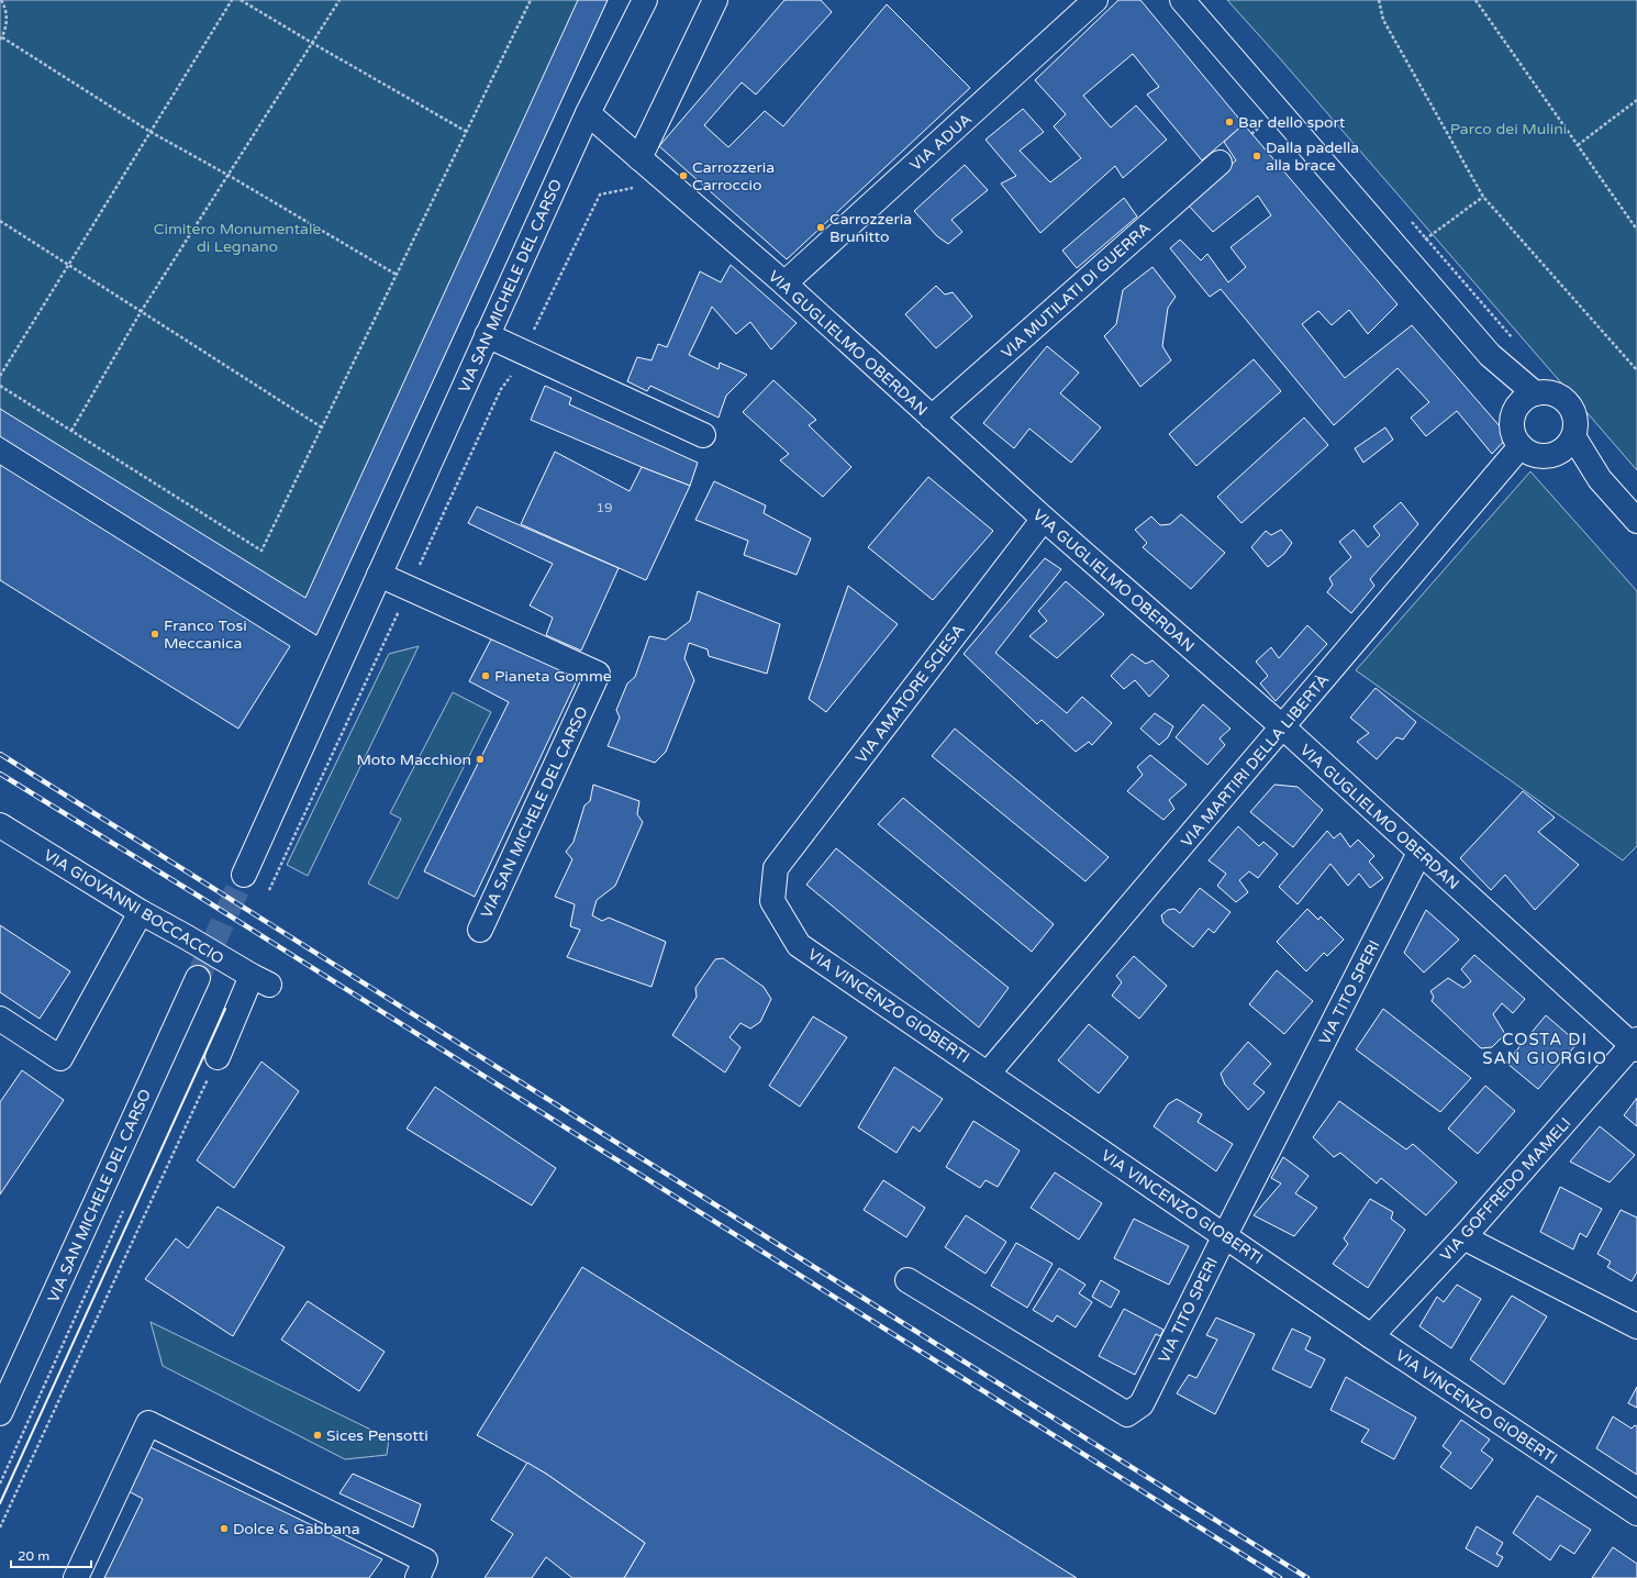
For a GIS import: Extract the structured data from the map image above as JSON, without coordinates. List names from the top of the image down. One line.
{"streets":{"street":["VIA ADUA","VIA SAN MICHELE DEL CARSO","VIA MUTILATI DI GUERRA","VIA GUGLIELMO OBERDAN","VIA AMATORE SCIESA","VIA MARTIRI DELLA LIBERTÀ","VIA GIOVANNI BOCCACCIO","VIA TITO SPERI","VIA VINCENZO GIOBERTI","VIA GOFFREDO MAMELI"]},"crossings":[["VIA ADUA","VIA GUGLIELMO OBERDAN"],["VIA SAN MICHELE DEL CARSO","VIA GUGLIELMO OBERDAN"],["VIA MUTILATI DI GUERRA","VIA GUGLIELMO OBERDAN"],["VIA GUGLIELMO OBERDAN","VIA AMATORE SCIESA"],["VIA GUGLIELMO OBERDAN","VIA MARTIRI DELLA LIBERTÀ"],["VIA GUGLIELMO OBERDAN","VIA TITO SPERI"],["VIA GUGLIELMO OBERDAN","VIA GOFFREDO MAMELI"],["VIA AMATORE SCIESA","VIA VINCENZO GIOBERTI"],["VIA MARTIRI DELLA LIBERTÀ","VIA VINCENZO GIOBERTI"],["VIA TITO SPERI","VIA VINCENZO GIOBERTI"],["VIA VINCENZO GIOBERTI","VIA GOFFREDO MAMELI"]],"districts":["COSTA DI SAN GIORGIO"],"parks":["Parco dei Mulini","Cimitero Monumentale di Legnano"],"places":["Bar dello sport","Dalla padella alla brace","Carrozzeria Carroccio","Carrozzeria Brunitto","Franco Tosi Meccanica","Pianeta Gomme","Moto Macchion","Sices Pensotti","Dolce & Gabbana"],"house_numbers":["19"],"scale_bar":"20 m"}
